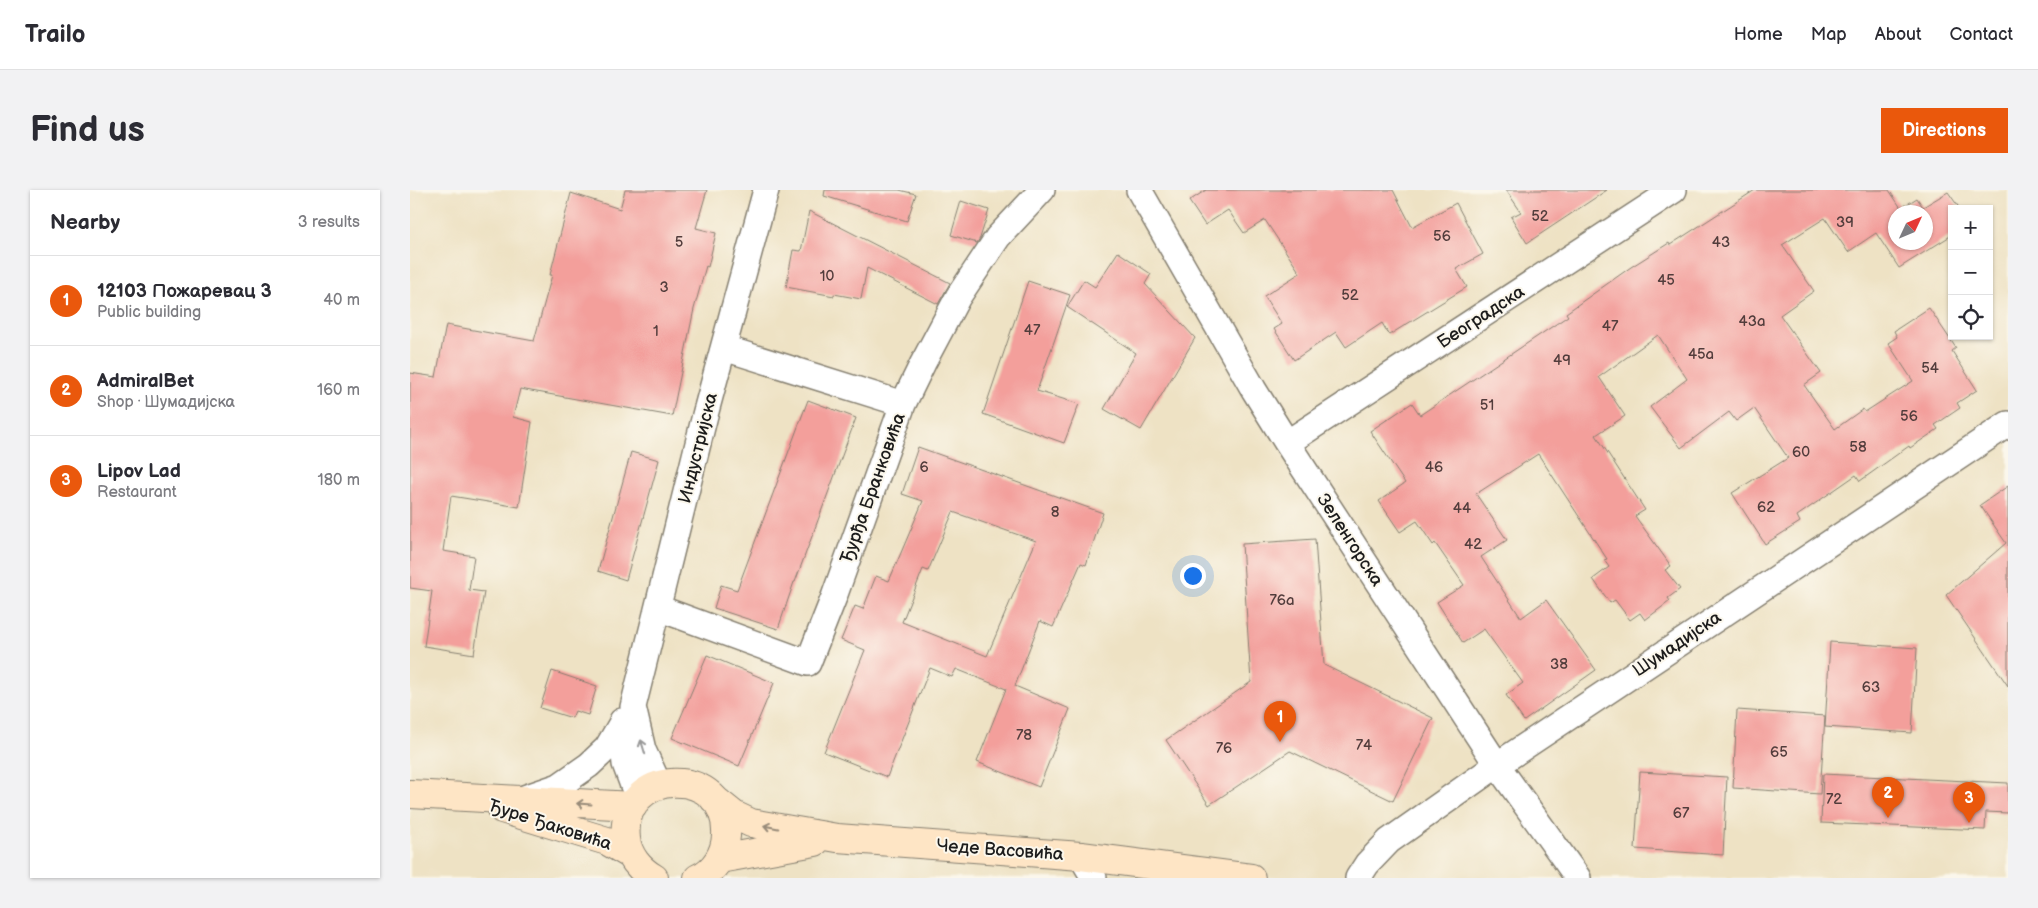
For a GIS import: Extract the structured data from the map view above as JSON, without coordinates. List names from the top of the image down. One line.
{"streets":{"street":["Београдска","Индустријска","Ђурђа Бранковића","Зеленгорска","Шумадијска","Ђуре Ђаковића","Чеде Васовића"]},"crossings":[["Београдска","Зеленгорска"],["Индустријска","Ђурђа Бранковића"],["Индустријска","Ђуре Ђаковића"],["Зеленгорска","Шумадијска"],["Ђуре Ђаковића","Чеде Васовића"]],"house_numbers":["52","39","56","5","43","10","45","3","52","43a","47","47","1","45a","49","54","51","56","58","60","6","46","62","44","8","42","76a","38","63","78","74","76","65","72","67"],"north":"top right","page":{"header":"Trailo","nav":["Home","Map","About","Contact"],"buttons":"Directions","title":"Find us","heading":["Nearby","3 results"],"map_buttons":["+","−"],"list":[{"mark":"1","name":"12103 Пожаревац 3","note":"Public building","value":"40 m"},{"mark":"2","name":"AdmiralBet","note":"Shop · Шумадијска","value":"160 m"},{"mark":"3","name":"Lipov Lad","note":"Restaurant","value":"180 m"}],"pins":["1","2","3"]}}
